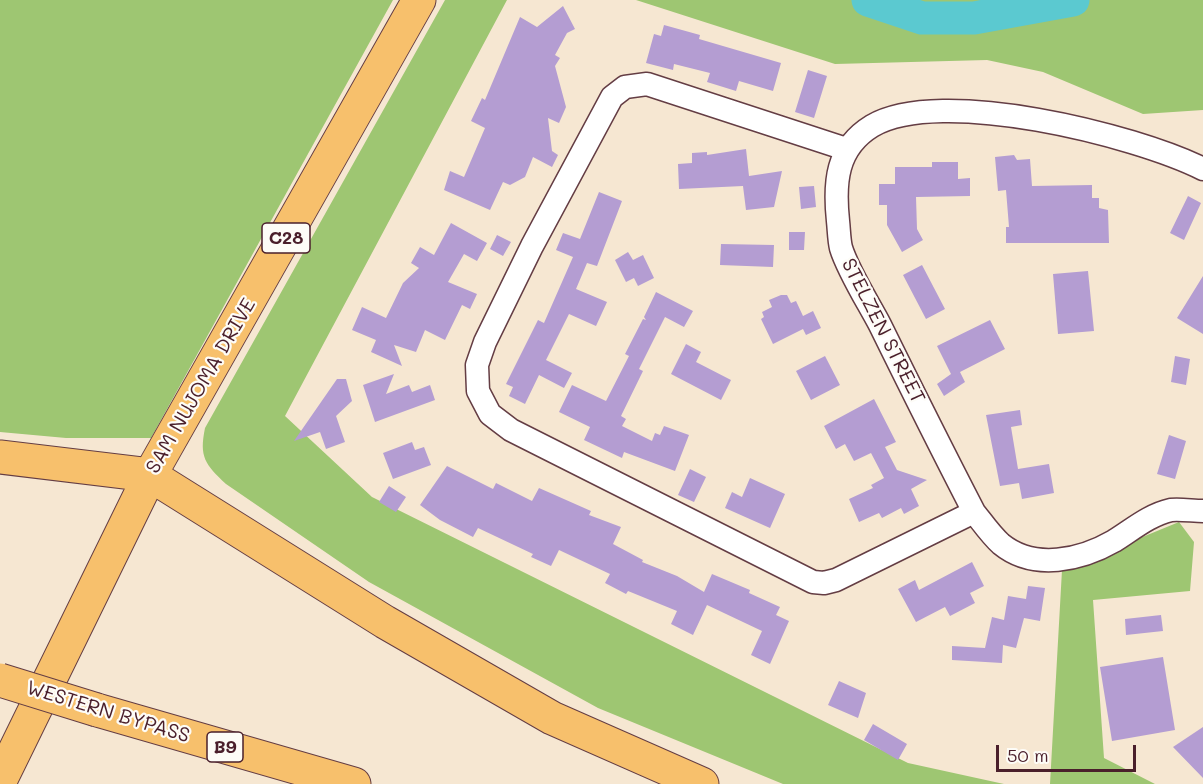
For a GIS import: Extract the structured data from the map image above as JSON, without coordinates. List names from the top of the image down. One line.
{"streets":{"highway":["C28","SAM NUJOMA DRIVE","WESTERN BYPASS","B9"],"street":["STELZEN STREET"]},"scale_bar":"50 m"}
